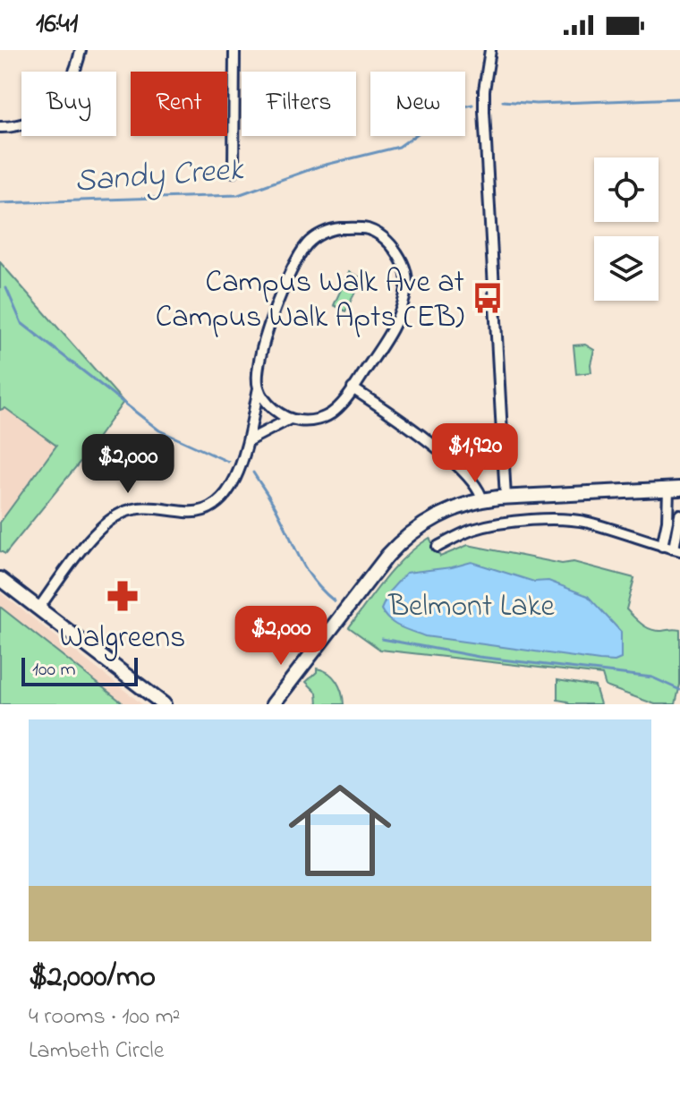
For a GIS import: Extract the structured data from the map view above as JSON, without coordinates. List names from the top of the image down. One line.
{"water":["Sandy Creek"],"parks":["Belmont Lake"],"places":{"bus stop":["Campus Walk Ave at Campus Walk Apts (EB)"],"pharmacy":["Walgreens"]},"scale_bar":"100 m","page":{"status":"16:41","chip":["Buy","Rent","Filters","New"],"price":["$1,920","$2,000","$2,000"],"scale":"100 m","list":[{"name":"$2,000/mo","note":"4 rooms · 100 m² · Lambeth Circle"}]}}
